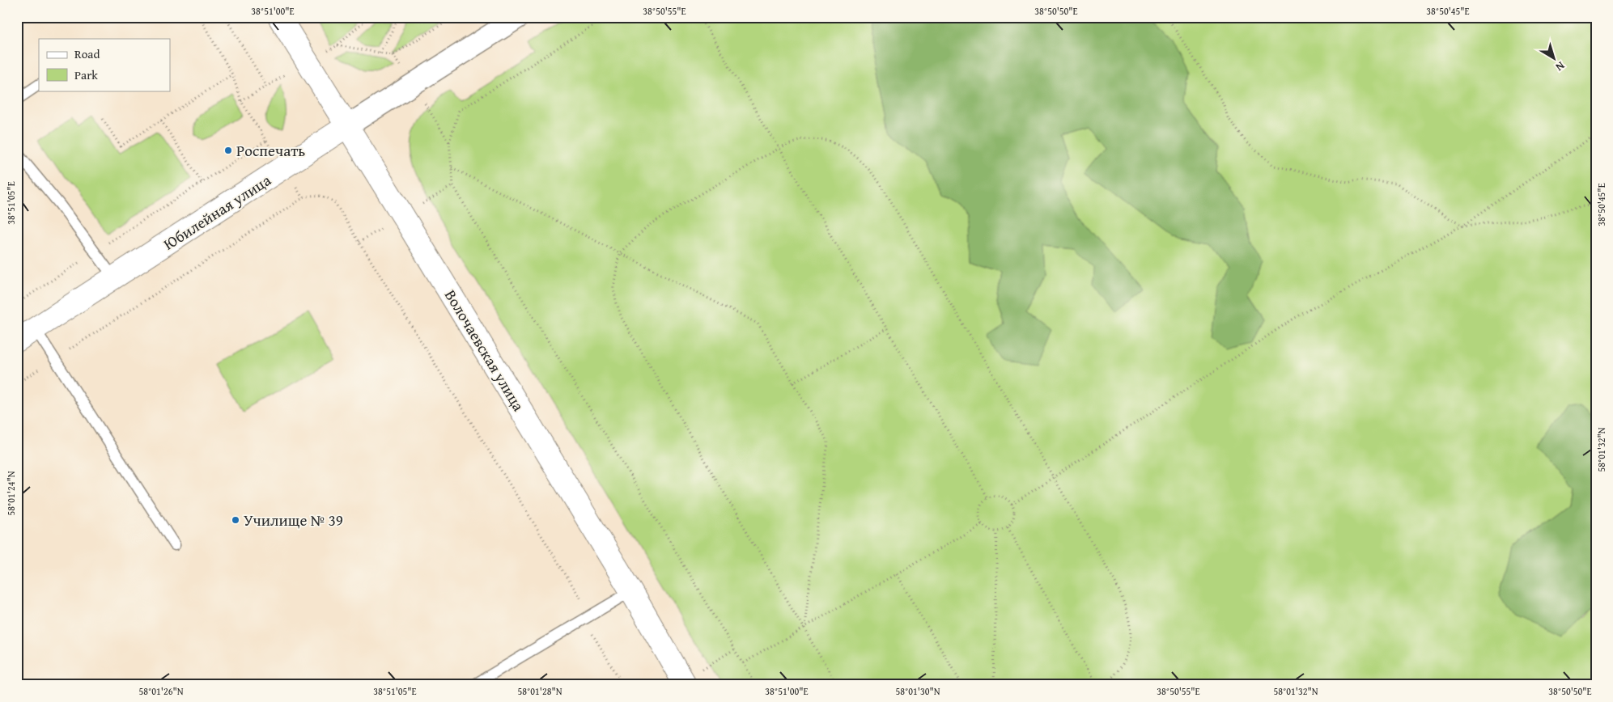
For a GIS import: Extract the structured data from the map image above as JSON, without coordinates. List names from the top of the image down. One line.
{"streets":{"street":["Юбилейная улица","Волочаевская улица"]},"crossings":[["Юбилейная улица","Волочаевская улица"]],"places":["Роспечать","Училище № 39"],"legend":["Road","Park"],"north":"bottom right","coordinates":["38°51'00\"E","38°50'55\"E","38°50'50\"E","38°50'45\"E","38°51'05\"E","58°01'32\"N","58°01'24\"N","58°01'26\"N","58°01'28\"N","58°01'30\"N"]}
